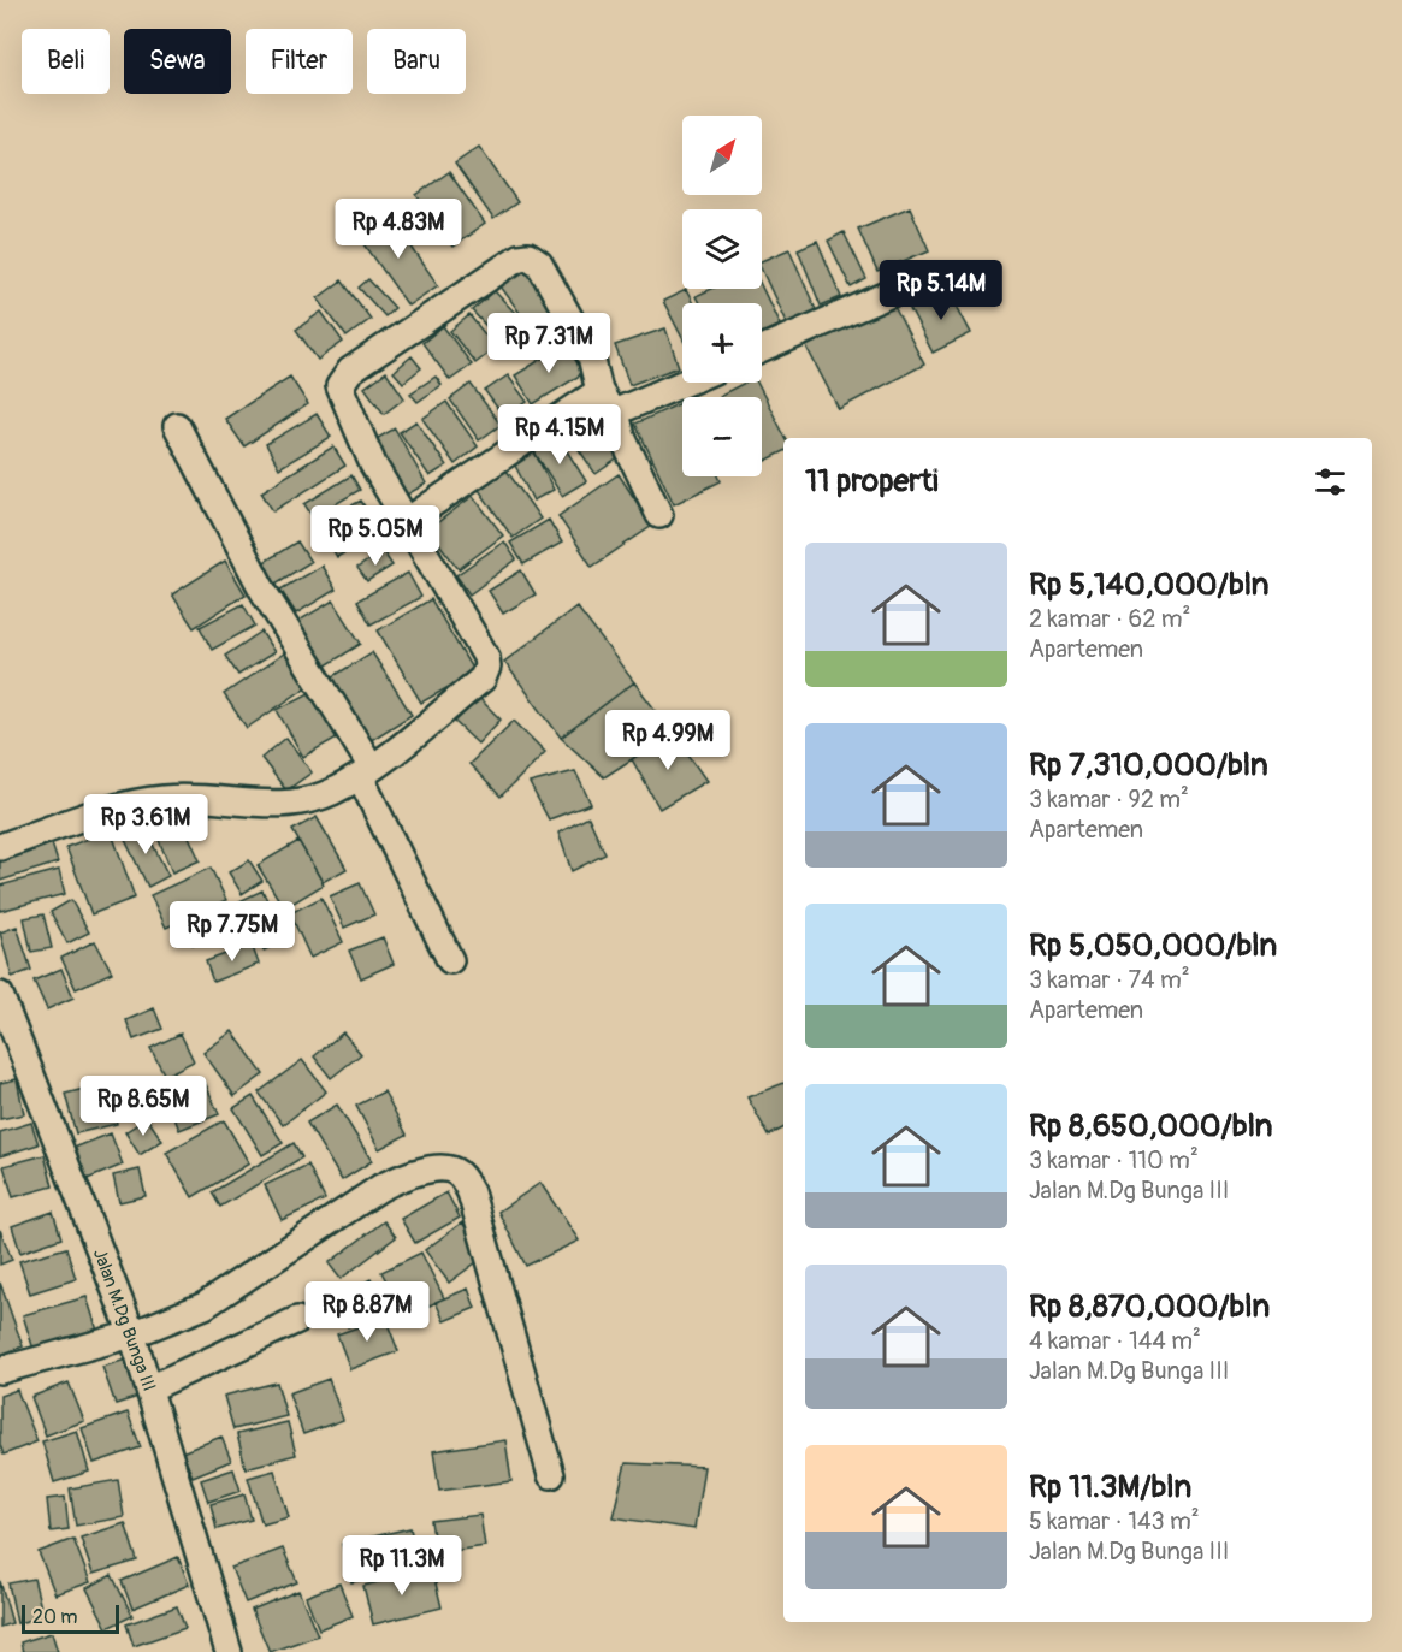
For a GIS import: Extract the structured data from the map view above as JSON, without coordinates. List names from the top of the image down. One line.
{"streets":{"street":["Jalan M.Dg Bunga III"]},"scale_bar":"20 m","north":"top right","page":{"chip":["Beli","Sewa","Filter","Baru"],"map_buttons":["+","−"],"price":["Rp 4.83M","Rp 5.14M","Rp 7.31M","Rp 4.15M","Rp 5.05M","Rp 4.99M","Rp 3.61M","Rp 7.75M","Rp 8.65M","Rp 8.87M","Rp 11.3M"],"heading":"11 properti","list":[{"name":"Rp 5,140,000/bln","note":"2 kamar · 62 m² · Apartemen"},{"name":"Rp 7,310,000/bln","note":"3 kamar · 92 m² · Apartemen"},{"name":"Rp 5,050,000/bln","note":"3 kamar · 74 m² · Apartemen"},{"name":"Rp 8,650,000/bln","note":"3 kamar · 110 m² · Jalan M.Dg Bunga III"},{"name":"Rp 8,870,000/bln","note":"4 kamar · 144 m² · Jalan M.Dg Bunga III"},{"name":"Rp 11.3M/bln","note":"5 kamar · 143 m² · Jalan M.Dg Bunga III"}],"scale":"20 m"}}
